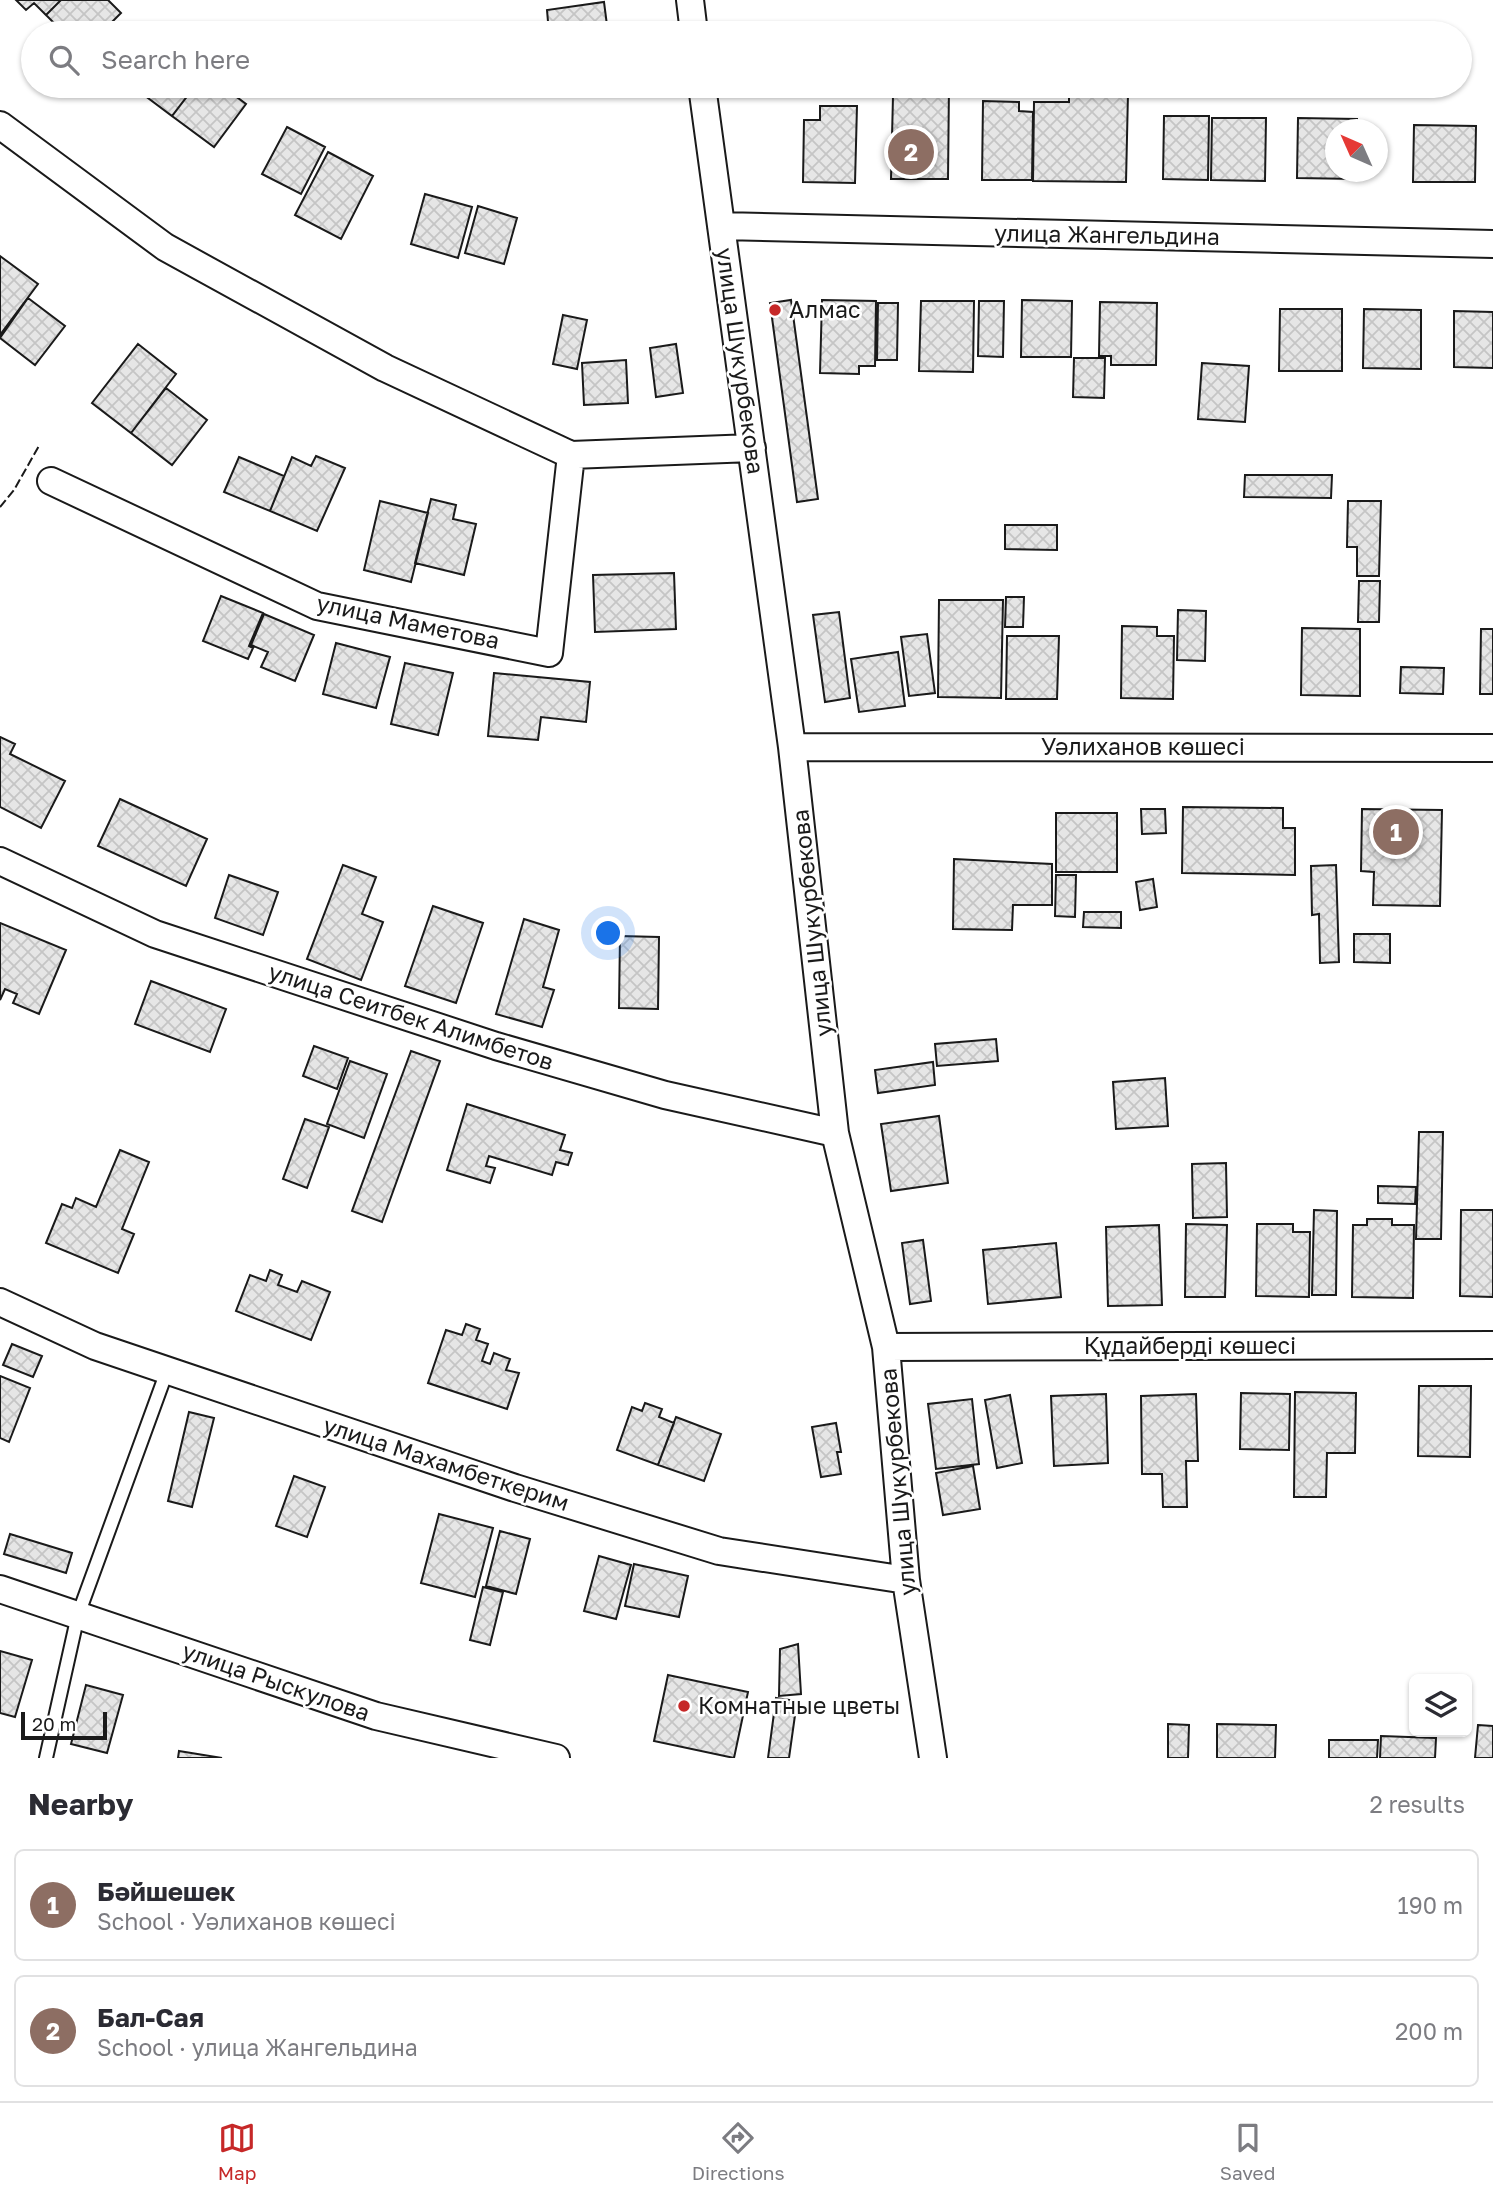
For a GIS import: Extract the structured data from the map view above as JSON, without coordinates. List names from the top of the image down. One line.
{"streets":{"street":["улица Жангельдина","улица Шукурбекова","улица Маметова","Уәлиханов көшесі","улица Сеитбек Алимбетов","Құдайберді көшесі","улица Махамбеткерим","улица Рыскулова"]},"crossings":[["улица Жангельдина","улица Шукурбекова"],["улица Шукурбекова","Уәлиханов көшесі"],["улица Шукурбекова","улица Сеитбек Алимбетов"],["улица Шукурбекова","Құдайберді көшесі"],["улица Шукурбекова","улица Махамбеткерим"]],"places":["Алмас","Комнатные цветы"],"scale_bar":"20 m","north":"top left","page":{"search":"Search here","pins":["2","1"],"scale":"20 m","heading":["Nearby","2 results"],"list":[{"mark":"1","name":"Бәйшешек","note":"School · Уәлиханов көшесі","value":"190 m"},{"mark":"2","name":"Бал-Сая","note":"School · улица Жангельдина","value":"200 m"}],"nav":["Map","Directions","Saved"]}}
